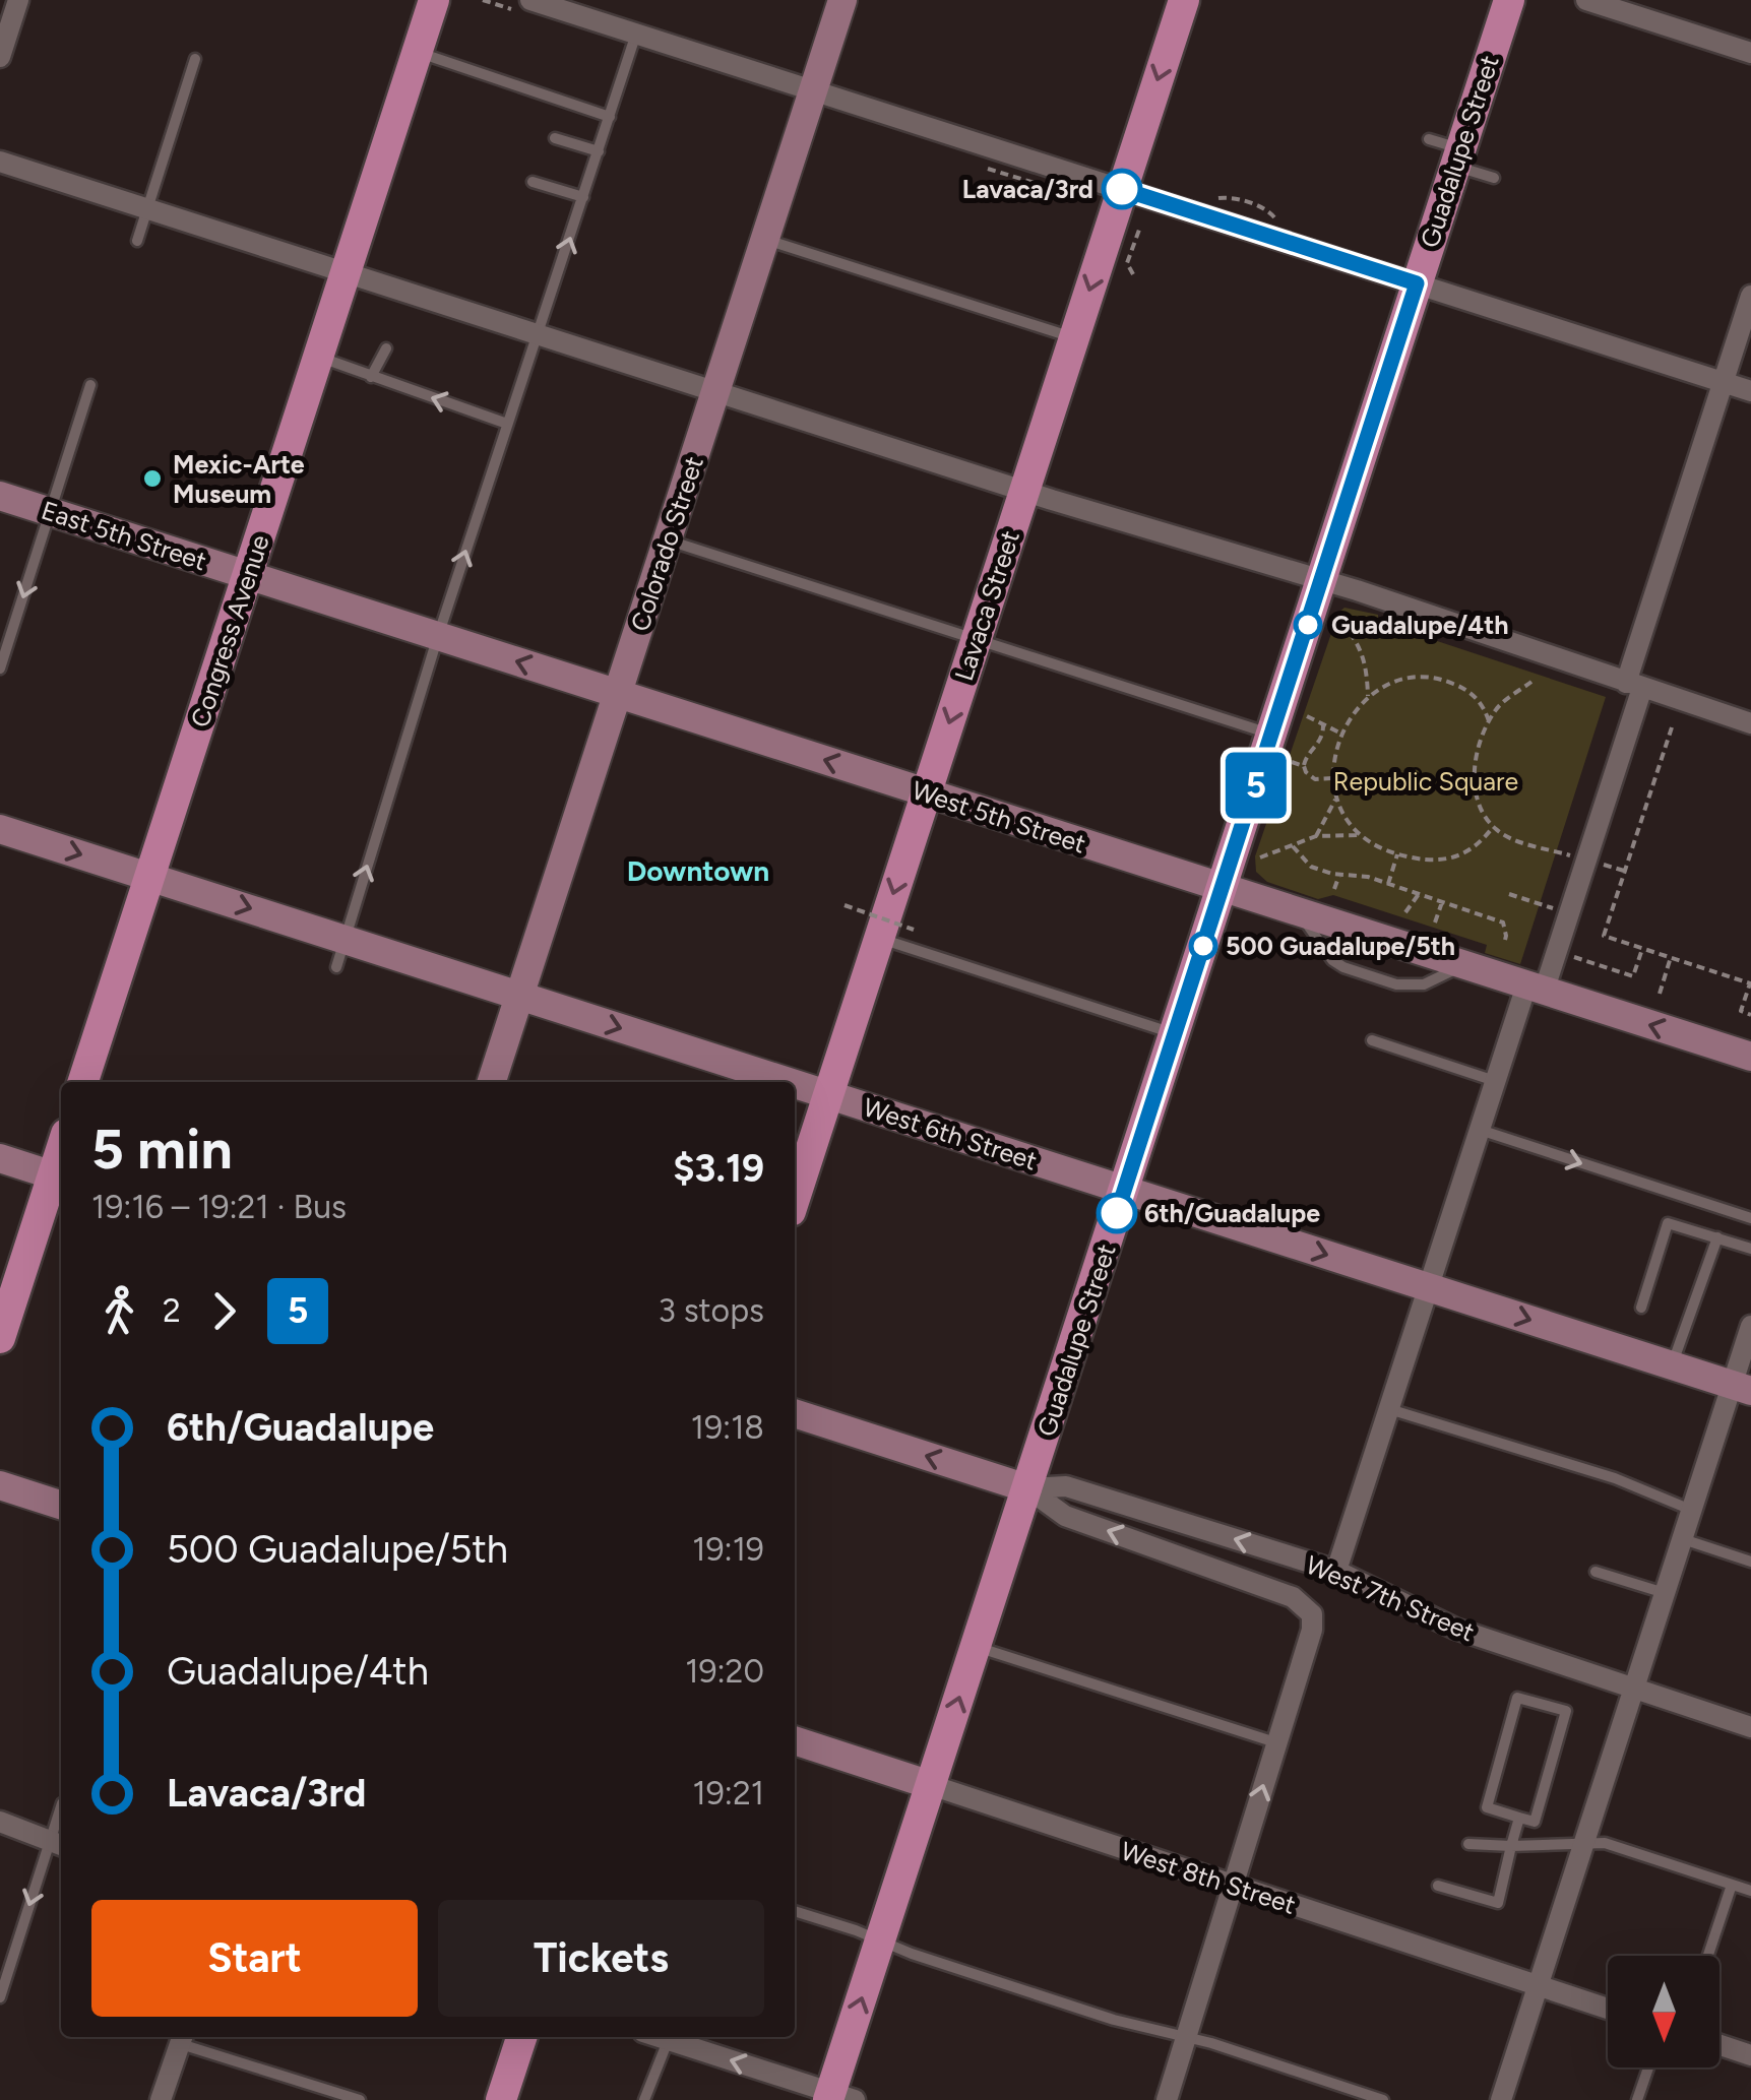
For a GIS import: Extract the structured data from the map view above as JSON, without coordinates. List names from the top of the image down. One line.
{"streets":{"main road":["Guadalupe Street","East 5th Street","Colorado Street","Lavaca Street","Congress Avenue","West 5th Street","West 6th Street","West 7th Street","West 8th Street"]},"crossings":[["Guadalupe Street","West 5th Street"],["Guadalupe Street","West 6th Street"],["Guadalupe Street","West 7th Street"],["Guadalupe Street","West 8th Street"],["East 5th Street","Congress Avenue"],["East 5th Street","West 5th Street"],["Colorado Street","West 5th Street"],["Colorado Street","West 6th Street"],["Lavaca Street","West 5th Street"],["Lavaca Street","West 6th Street"],["Congress Avenue","West 5th Street"],["Congress Avenue","West 6th Street"]],"one_way":["Lavaca Street","West 5th Street","West 6th Street","West 7th Street"],"districts":["Downtown"],"parks":["Republic Square"],"places":["Lavaca/3rd","Mexic-Arte Museum","Guadalupe/4th","500 Guadalupe/5th","6th/Guadalupe"],"lines":["bus line 5"],"north":"bottom","page":{"on_map":"5","heading":["5 min","19:16 – 19:21 · Bus","$3.19"],"legs":["2","5","3 stops"],"list":[{"name":"6th/Guadalupe","value":"19:18"},{"name":"500 Guadalupe/5th","value":"19:19"},{"name":"Guadalupe/4th","value":"19:20"},{"name":"Lavaca/3rd","value":"19:21"}],"buttons":["Start","Tickets"]}}
